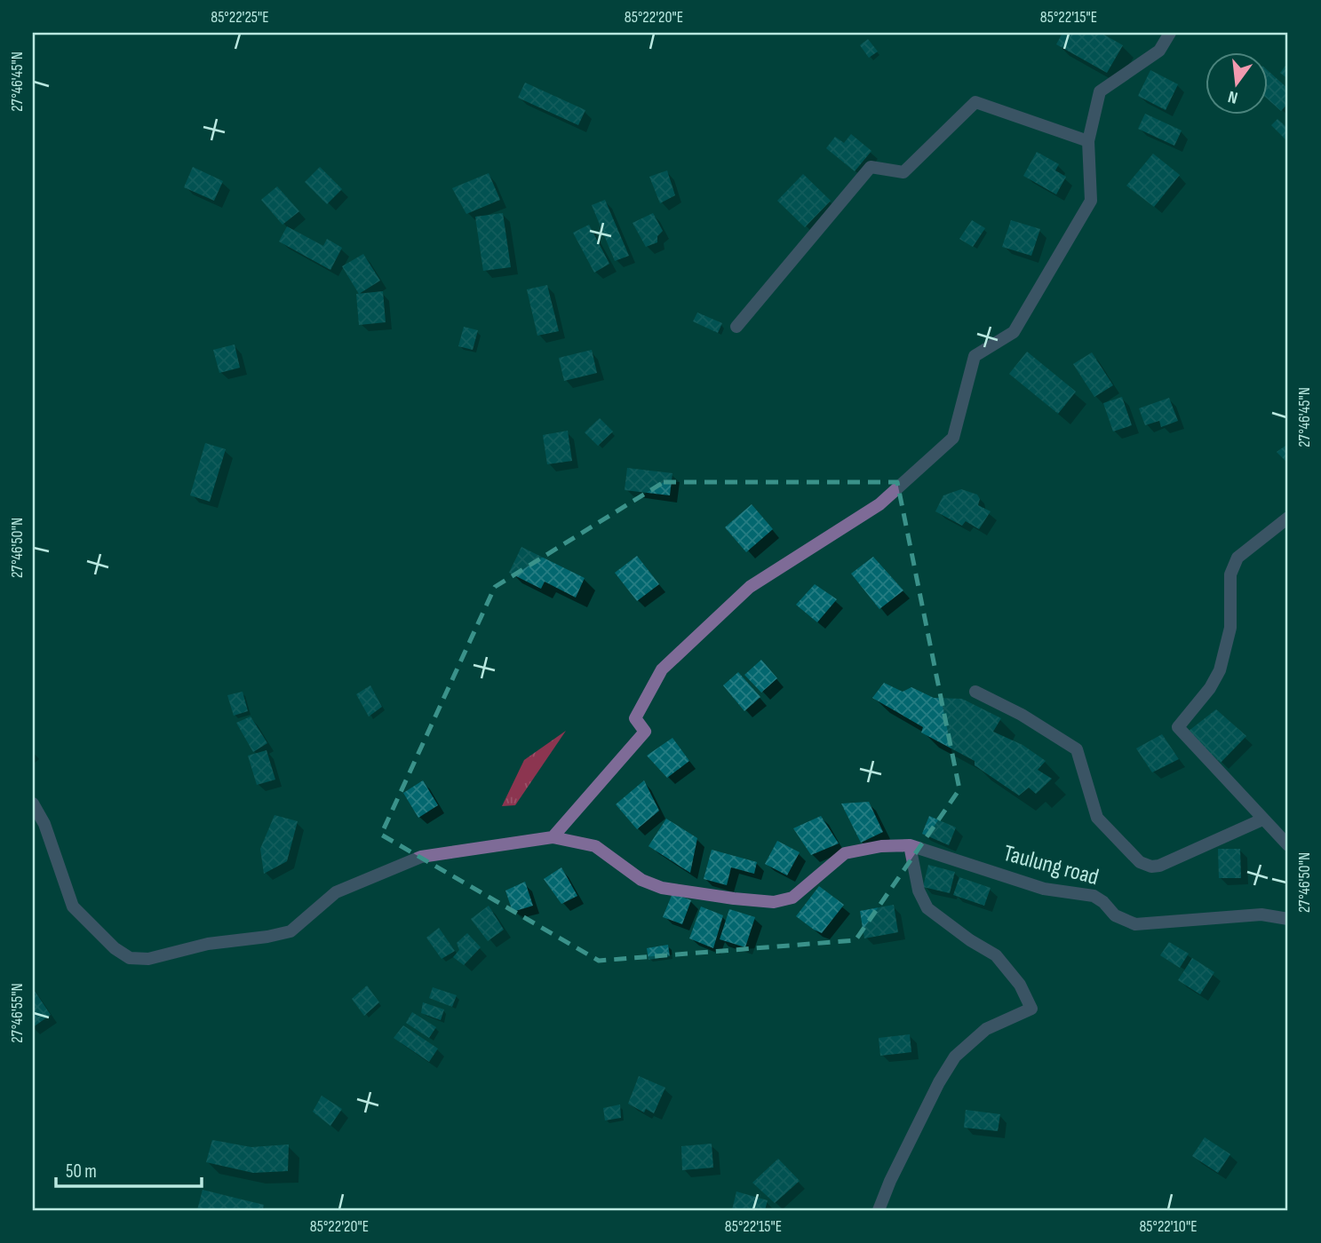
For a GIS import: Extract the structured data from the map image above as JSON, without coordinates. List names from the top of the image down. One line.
{"streets":{"street":["Taulung road"]},"scale_bar":"50 m","north":"bottom","coordinates":["85°22'25\"E","85°22'20\"E","85°22'15\"E","27°46'45\"N","27°46'50\"N","27°46'55\"N","85°22'10\"E"]}
